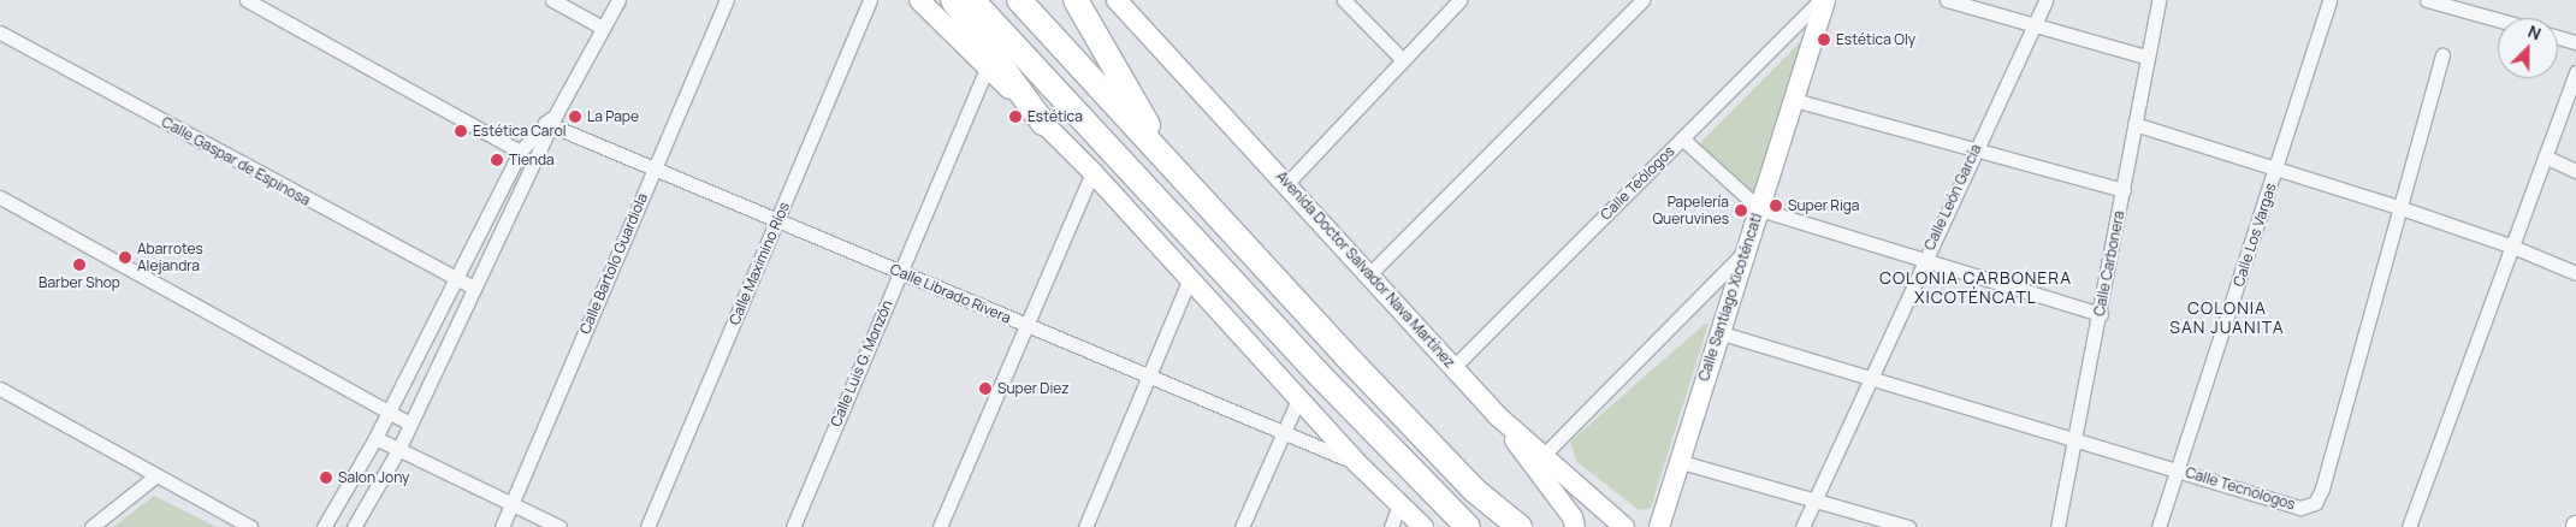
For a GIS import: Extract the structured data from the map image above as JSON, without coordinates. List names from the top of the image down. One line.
{"streets":{"main road":["Avenida Doctor Salvador Nava Martínez","Calle Santiago Xicoténcatl"],"street":["Calle Gaspar de Espinosa","Calle Teólogos","Calle León García","Calle Los Vargas","Calle Bartolo Guardiola","Calle Maximino Ríos","Calle Carbonera","Calle Librado Rivera","Calle Luis G. Monzón","Calle Tecnólogos"]},"crossings":[["Calle Teólogos","Avenida Doctor Salvador Nava Martínez"],["Calle León García","Calle Tecnólogos"],["Calle Los Vargas","Calle Tecnólogos"],["Calle Bartolo Guardiola","Calle Librado Rivera"],["Calle Maximino Ríos","Calle Librado Rivera"],["Calle Carbonera","Calle Tecnólogos"],["Calle Librado Rivera","Calle Luis G. Monzón"],["Calle Santiago Xicoténcatl","Calle Tecnólogos"]],"districts":["COLONIA CARBONERA XICOTÉNCATL","COLONIA SAN JUANITA"],"places":["Estética Oly","La Pape","Estética","Estética Carol","Tienda","Super Riga","Papelería Queruvines","Abarrotes Alejandra","Barber Shop","Super Diez","Salon Jony"],"north":"top right"}
